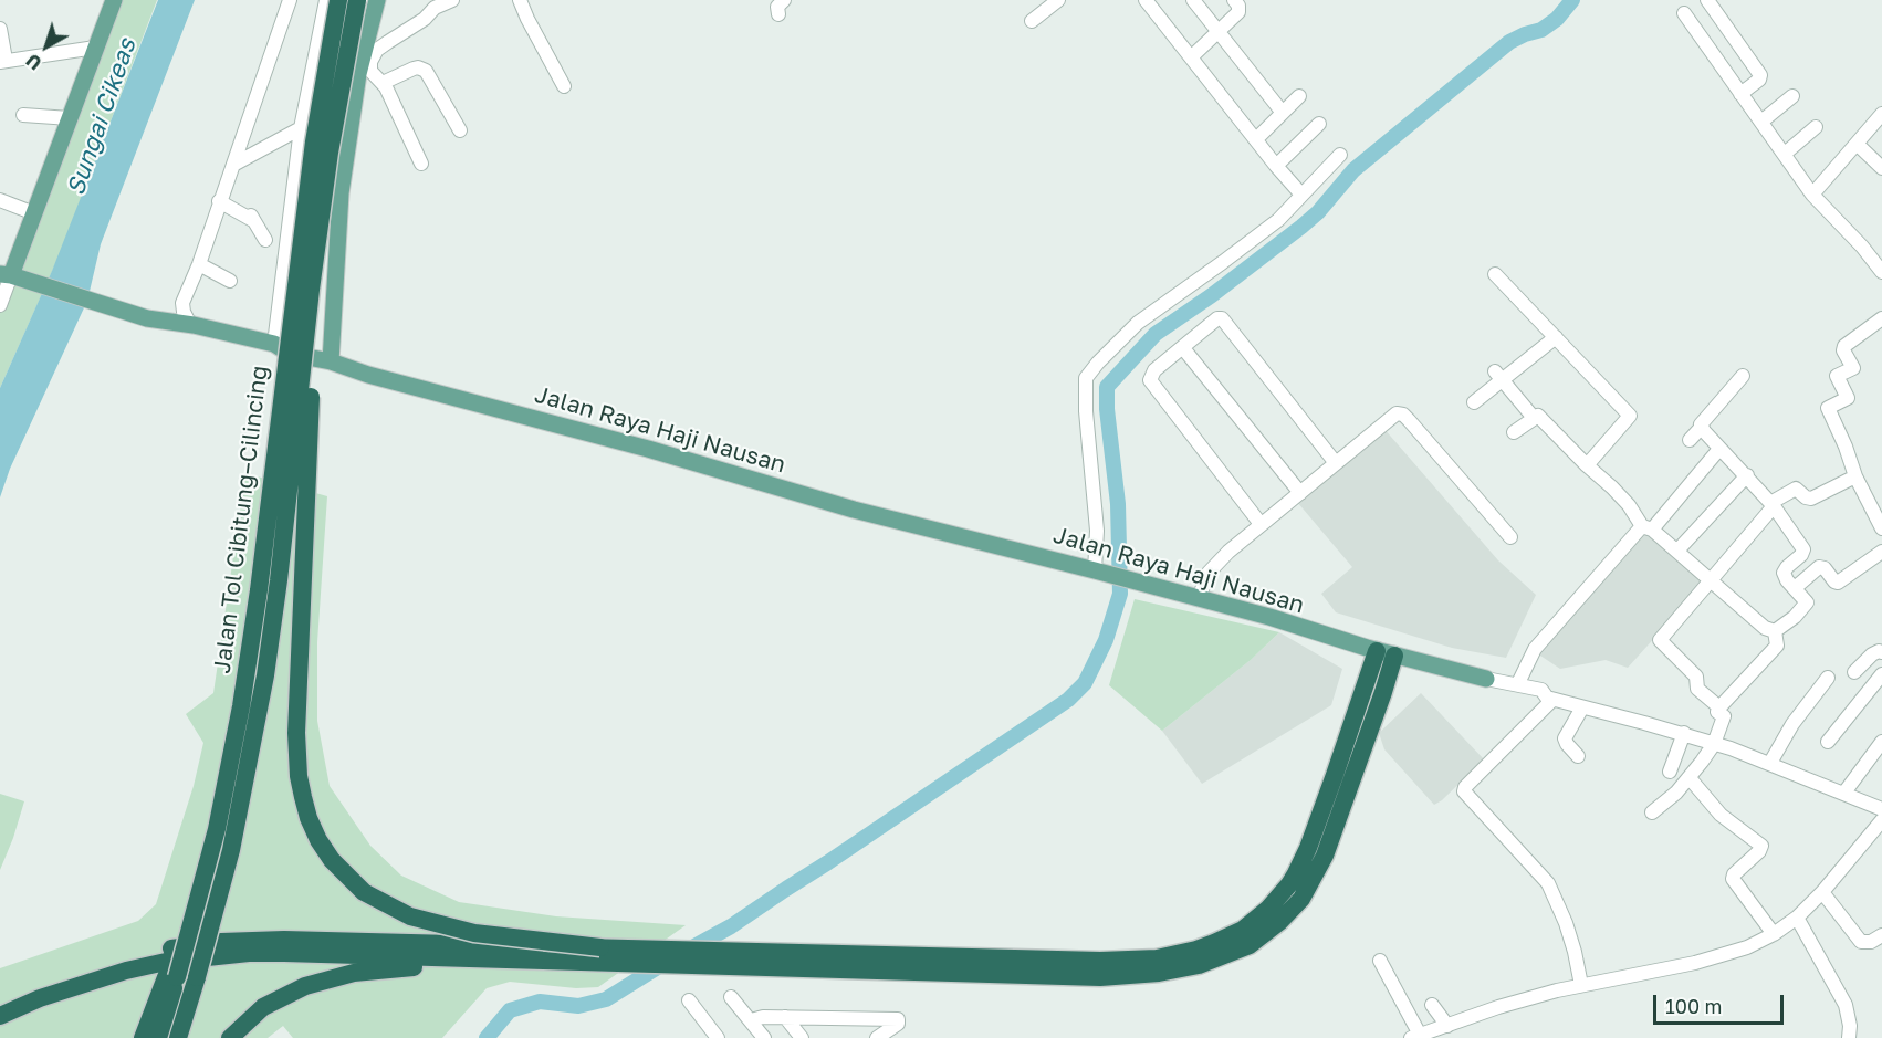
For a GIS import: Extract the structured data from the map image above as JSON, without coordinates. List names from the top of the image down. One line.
{"streets":{"highway":["Jalan Tol Cibitung–Cilincing"],"main road":["Jalan Raya Haji Nausan"]},"water":["Sungai Cikeas"],"scale_bar":"100 m","north":"bottom left"}
